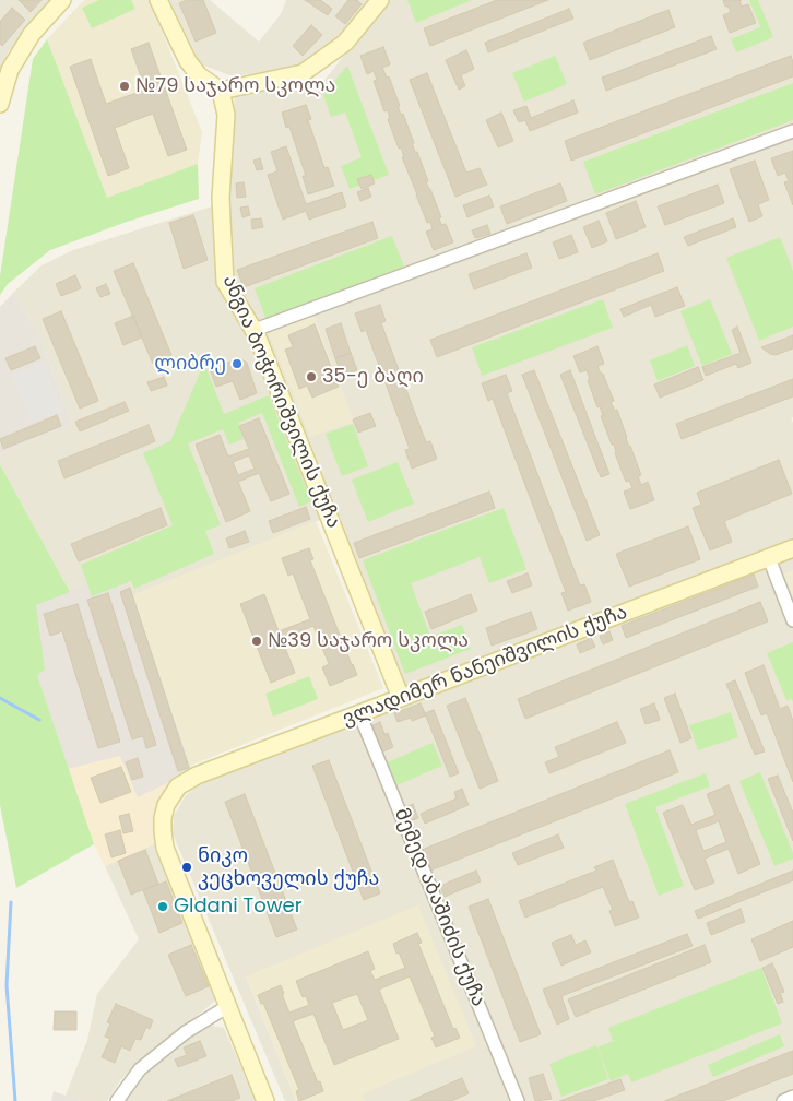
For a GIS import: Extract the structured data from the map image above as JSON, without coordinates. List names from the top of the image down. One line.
{"streets":{"street":["ანგია ბოჭორიშვილის ქუჩა","ვლადიმერ ნანეიშვილის ქუჩა","მემედ აბაშიძის ქუჩა"]},"crossings":[["ანგია ბოჭორიშვილის ქუჩა","ვლადიმერ ნანეიშვილის ქუჩა"],["ვლადიმერ ნანეიშვილის ქუჩა","მემედ აბაშიძის ქუჩა"]],"places":["№79 საჯარო სკოლა","ლიბრე","35-ე ბაღი","№39 საჯარო სკოლა","ნიკო კეცხოველის ქუჩა","Gldani Tower"]}
